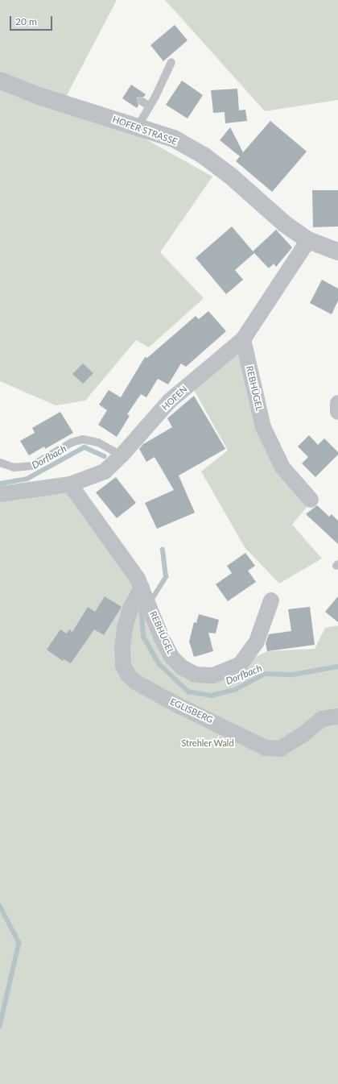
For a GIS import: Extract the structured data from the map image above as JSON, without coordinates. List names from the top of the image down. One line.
{"streets":{"street":["HOFER STRASSE","REBHÜGEL","HOFEN","EGLISBERG"]},"crossings":[["HOFER STRASSE","HOFEN"],["REBHÜGEL","HOFEN"],["REBHÜGEL","EGLISBERG"]],"water":["Dorfbach"],"parks":["Strehler Wald"],"scale_bar":"20 m"}
